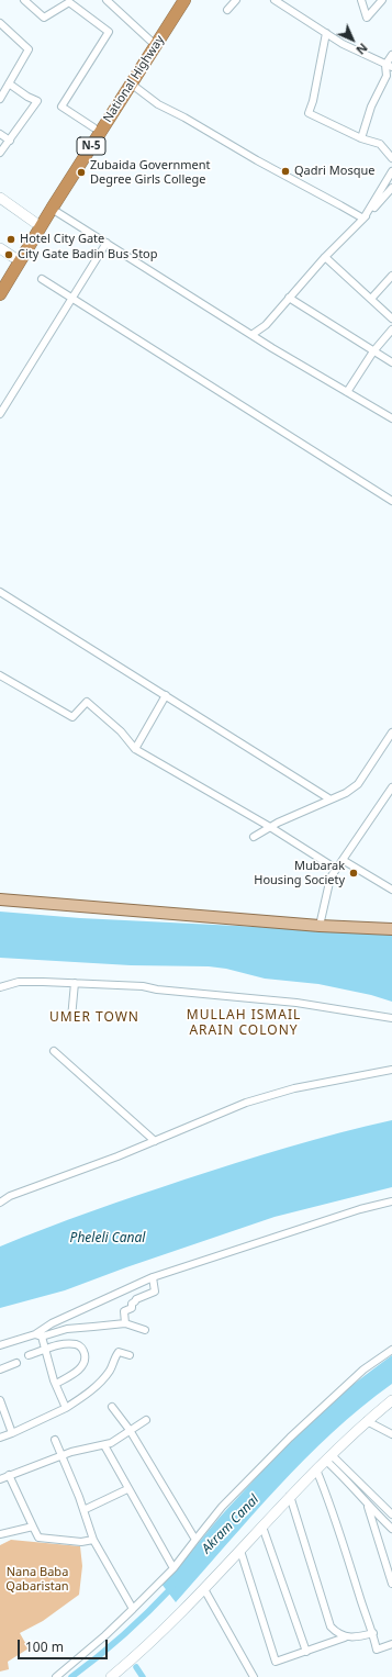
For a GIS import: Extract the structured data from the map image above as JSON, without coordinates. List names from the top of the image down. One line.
{"streets":{"highway":["National Highway","N-5"]},"districts":["MULLAH ISMAIL ARAIN COLONY","UMER TOWN"],"water":["Pheleli Canal","Akram Canal"],"parks":["Nana Baba Qabaristan"],"places":["Qadri Mosque","Zubaida Government Degree Girls College","Hotel City Gate","City Gate Badin Bus Stop","Mubarak Housing Society"],"scale_bar":"100 m","north":"bottom right"}
